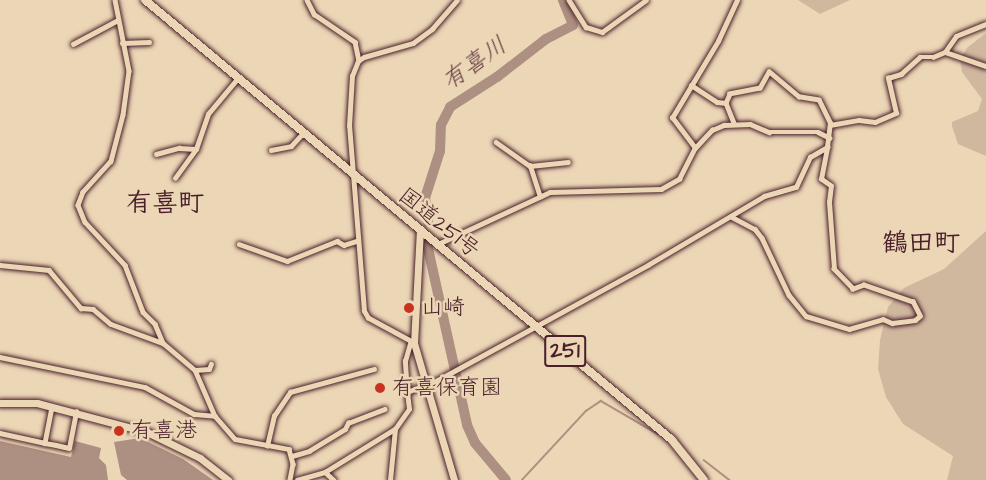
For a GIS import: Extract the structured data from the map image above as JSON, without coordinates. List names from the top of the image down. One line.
{"streets":{"highway":["国道251号","251"]},"districts":["有喜町","鶴田町"],"water":["有喜川"],"places":["山崎","有喜保育園","有喜港"]}
